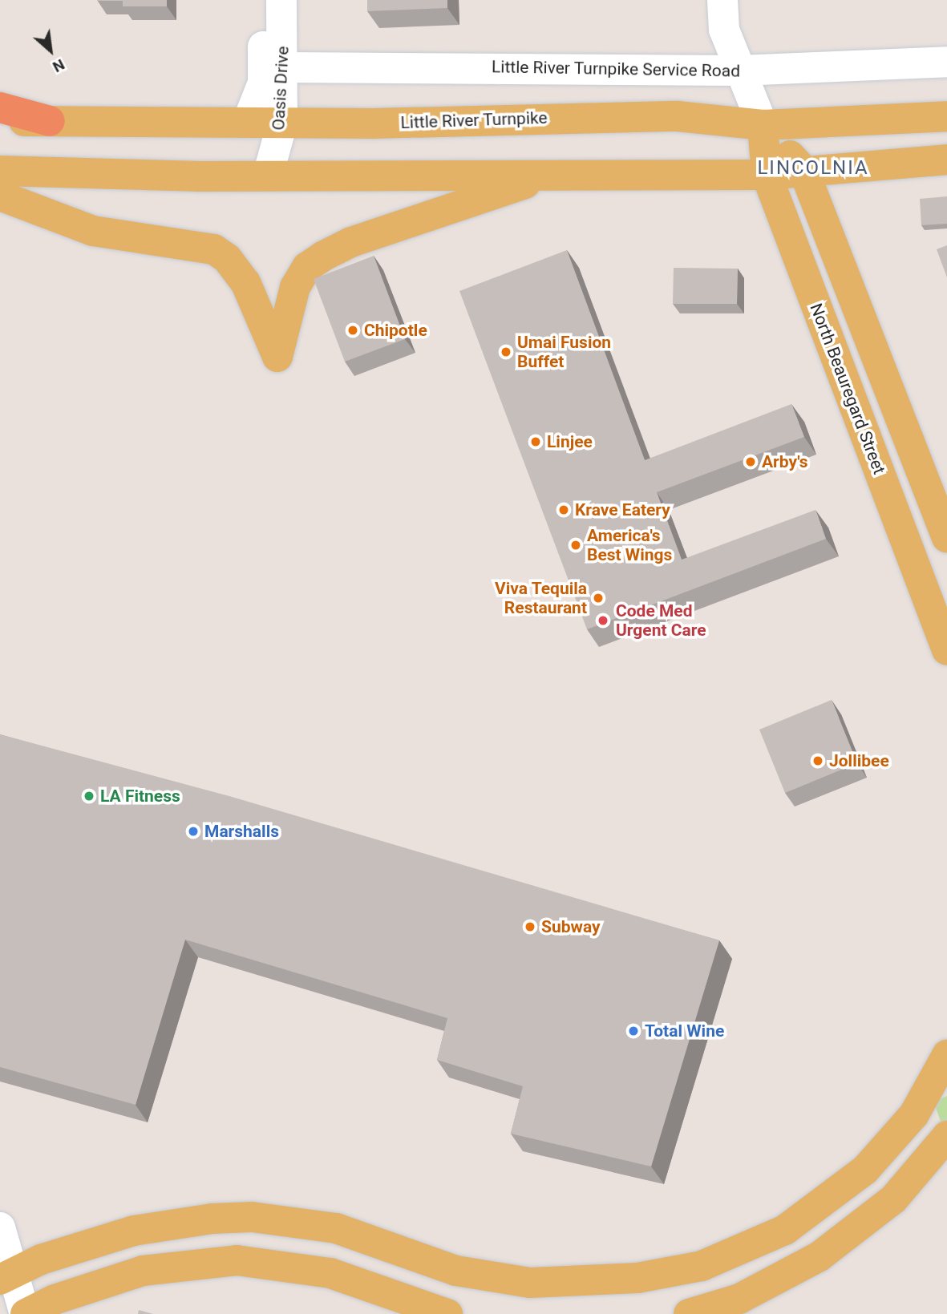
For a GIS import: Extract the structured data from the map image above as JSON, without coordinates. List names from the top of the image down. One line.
{"streets":{"main road":["Little River Turnpike","North Beauregard Street"],"street":["Little River Turnpike Service Road","Oasis Drive"]},"crossings":[["Little River Turnpike Service Road","Oasis Drive"],["Oasis Drive","Little River Turnpike"],["Little River Turnpike","North Beauregard Street"]],"districts":["LINCOLNIA"],"places":["Chipotle","Umai Fusion Buffet","Linjee","Arby's","Krave Eatery","America's Best Wings","Viva Tequila Restaurant","Code Med Urgent Care","Jollibee","LA Fitness","Marshalls","Subway","Total Wine"],"north":"bottom right"}
